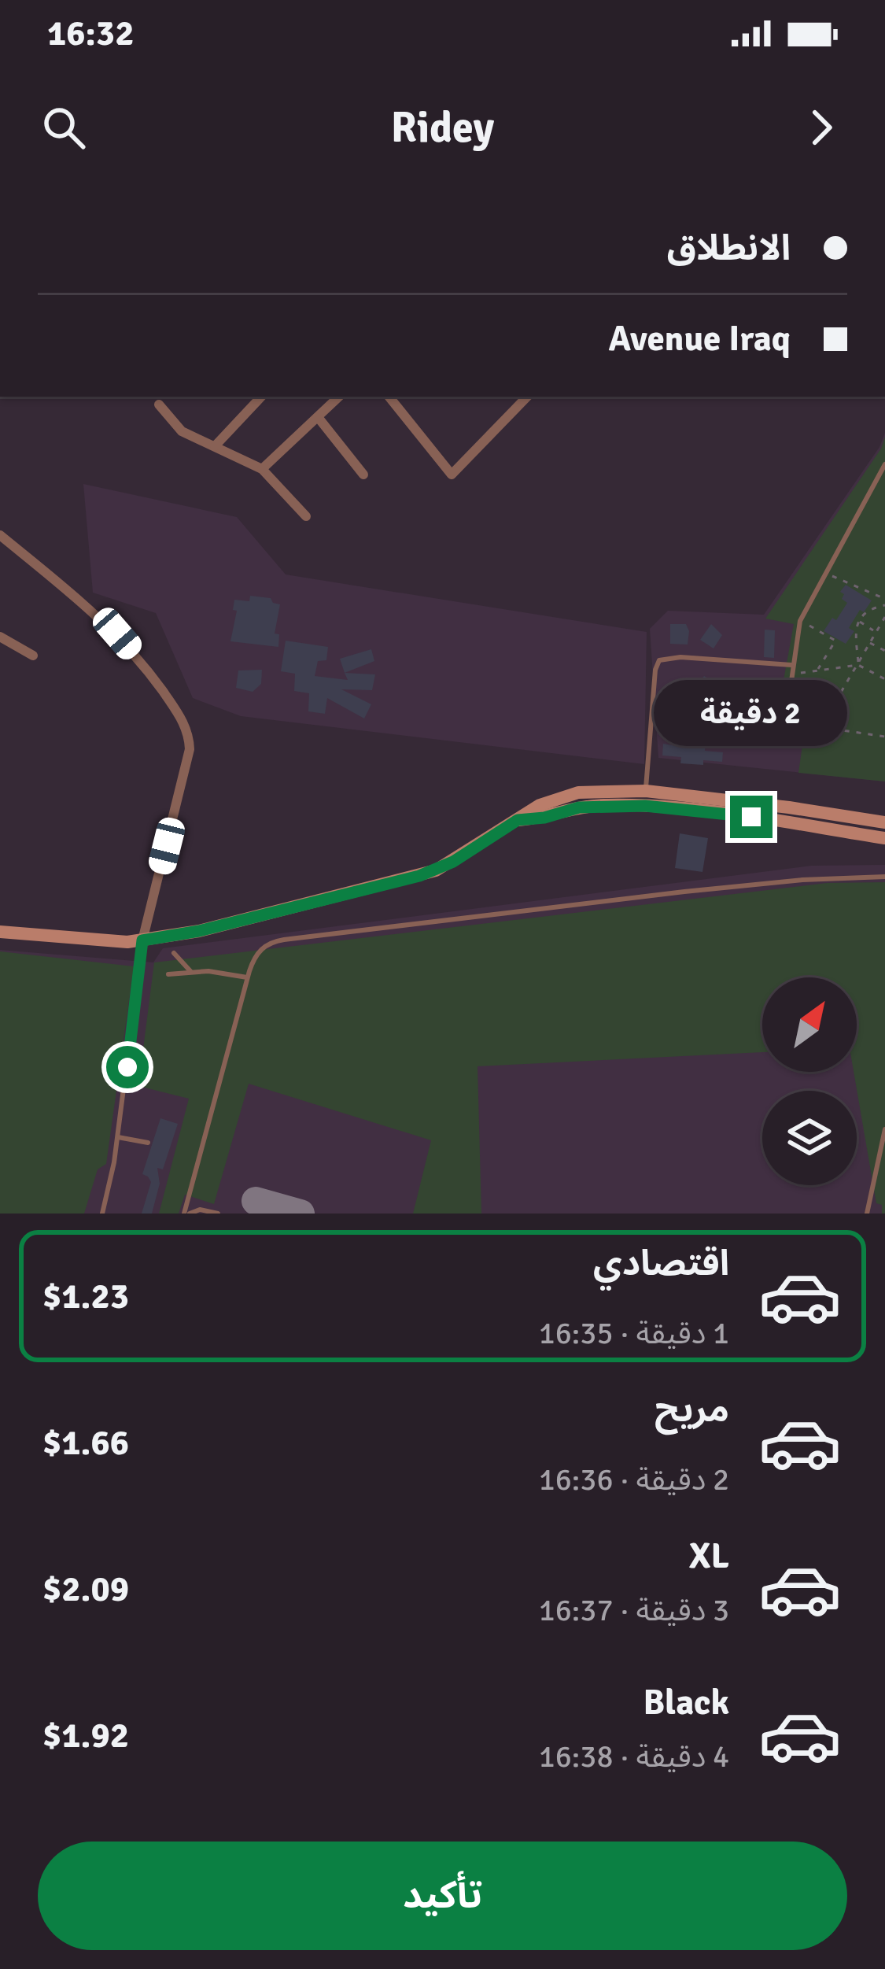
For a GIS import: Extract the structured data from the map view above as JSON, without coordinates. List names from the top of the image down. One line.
{"north":"top right","page":{"status":"16:32","header":"Ridey","banner":["الانطلاق","Avenue Iraq"],"bubble":"2 دقيقة","list":[{"name":"اقتصادي","note":"1 دقيقة · 16:35","value":"$1.23"},{"name":"مريح","note":"2 دقيقة · 16:36","value":"$1.66"},{"name":"XL","note":"3 دقيقة · 16:37","value":"$2.09"},{"name":"Black","note":"4 دقيقة · 16:38","value":"$1.92"}],"buttons":"تأكيد"}}
